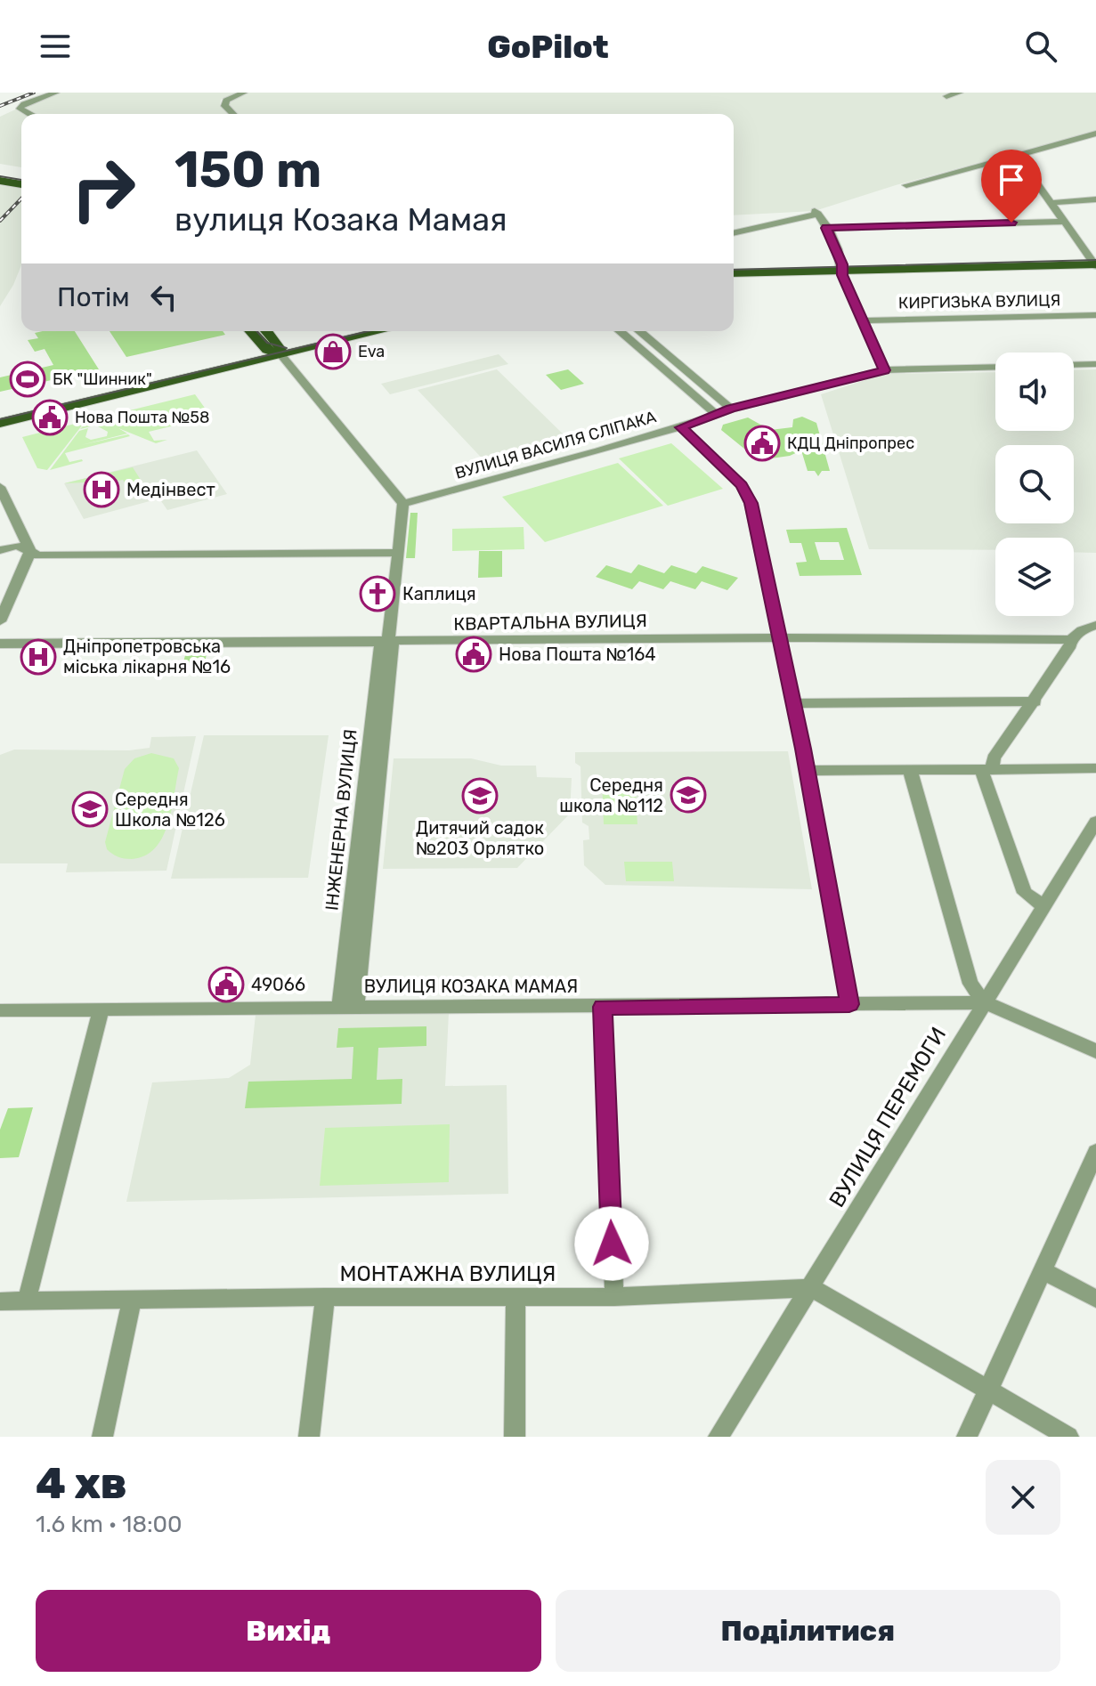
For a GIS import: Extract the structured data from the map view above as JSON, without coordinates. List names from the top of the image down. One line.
{"streets":{"street":["КИРГИЗЬКА ВУЛИЦЯ","ВУЛИЦЯ ВАСИЛЯ СЛІПАКА","КВАРТАЛЬНА ВУЛИЦЯ","ІНЖЕНЕРНА ВУЛИЦЯ","ВУЛИЦЯ КОЗАКА МАМАЯ","ВУЛИЦЯ ПЕРЕМОГИ","МОНТАЖНА ВУЛИЦЯ"]},"crossings":[["ВУЛИЦЯ ВАСИЛЯ СЛІПАКА","ІНЖЕНЕРНА ВУЛИЦЯ"],["КВАРТАЛЬНА ВУЛИЦЯ","ІНЖЕНЕРНА ВУЛИЦЯ"],["ІНЖЕНЕРНА ВУЛИЦЯ","ВУЛИЦЯ КОЗАКА МАМАЯ"],["ВУЛИЦЯ КОЗАКА МАМАЯ","ВУЛИЦЯ ПЕРЕМОГИ"],["ВУЛИЦЯ ПЕРЕМОГИ","МОНТАЖНА ВУЛИЦЯ"]],"places":{"shop":["Eva"],"sports":["БК \"Шинник\""],"public building":["Нова Пошта №58","КДЦ Дніпропрес","Нова Пошта №164","49066"],"hospital":["Медінвест","Дніпропетровська міська лікарня №16"],"church":["Каплиця"],"school or university":["Середня школа №112","Дитячий садок №203 Орлятко","Середня Школа №126"]},"page":{"header":"GoPilot","turn":["150 m","вулиця Козака Мамая"],"then":"Потім","heading":["4 хв","1.6 km · 18:00"],"buttons":["Вихід","Поділитися"]}}
